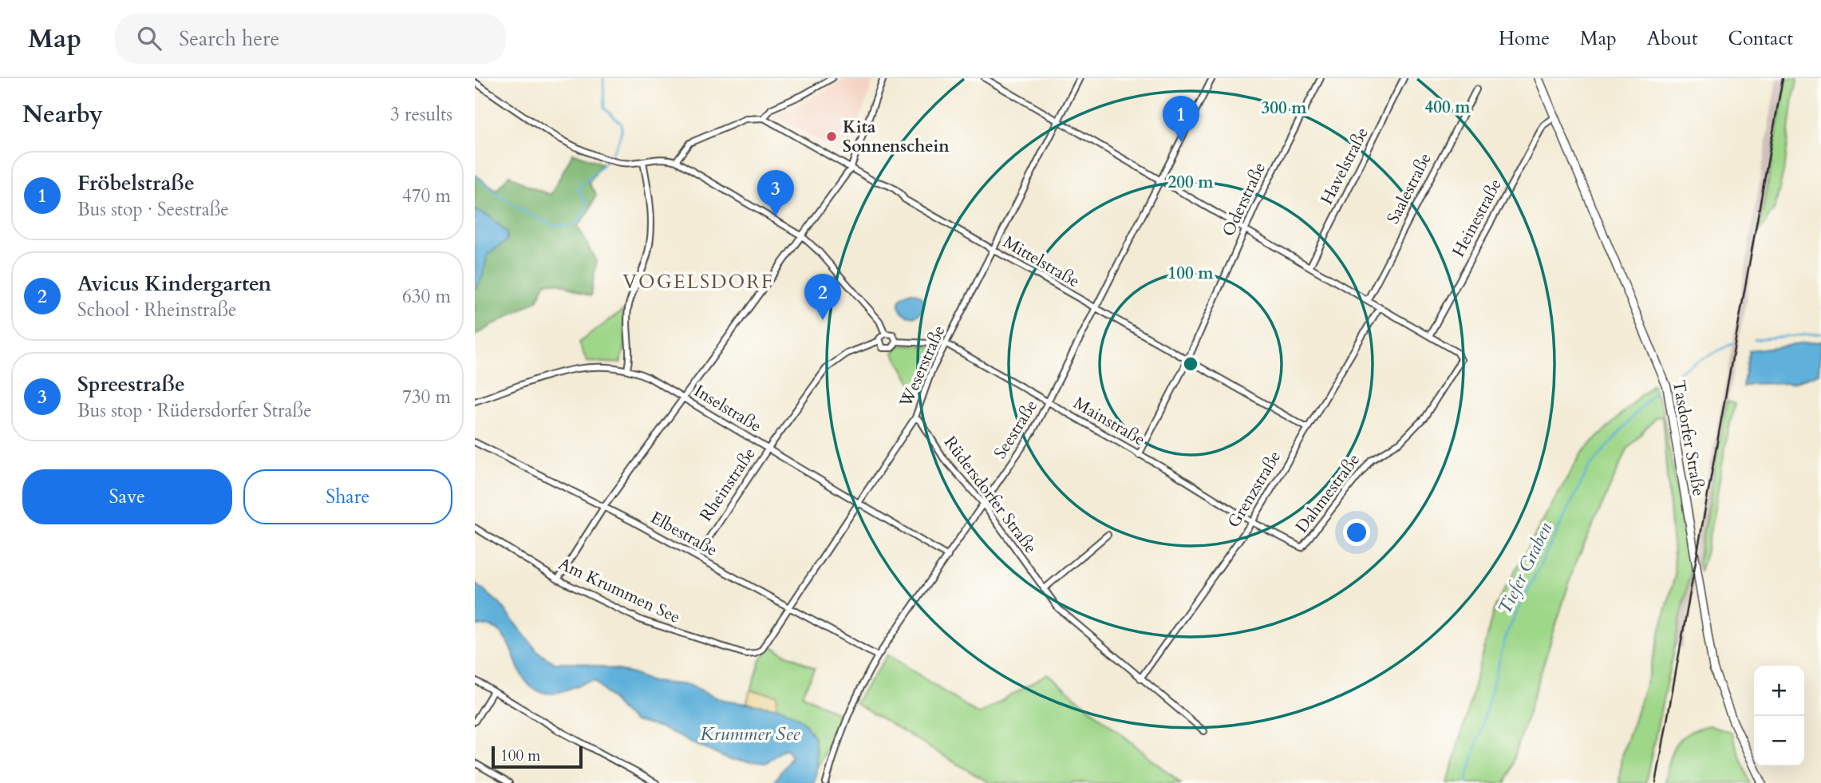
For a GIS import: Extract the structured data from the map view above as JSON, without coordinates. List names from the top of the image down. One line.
{"streets":{"main road":["Tasdorfer Straße"],"street":["Havelstraße","Saalestraße","Oderstraße","Heinestraße","Mittelstraße","Weserstraße","Inselstraße","Mainstraße","Seestraße","Rheinstraße","Grenzstraße","Dahmestraße","Rüdersdorfer Straße","Elbestraße","Am Krummen See"]},"crossings":[["Oderstraße","Mittelstraße"],["Oderstraße","Mainstraße"],["Heinestraße","Tasdorfer Straße"],["Heinestraße","Dahmestraße"],["Mittelstraße","Weserstraße"],["Mittelstraße","Seestraße"],["Mittelstraße","Grenzstraße"],["Weserstraße","Inselstraße"],["Weserstraße","Mainstraße"],["Weserstraße","Rüdersdorfer Straße"],["Weserstraße","Elbestraße"],["Weserstraße","Am Krummen See"],["Inselstraße","Seestraße"],["Inselstraße","Rheinstraße"],["Mainstraße","Seestraße"],["Mainstraße","Rheinstraße"],["Mainstraße","Grenzstraße"],["Mainstraße","Dahmestraße"],["Seestraße","Rüdersdorfer Straße"],["Seestraße","Elbestraße"],["Rheinstraße","Elbestraße"],["Grenzstraße","Rüdersdorfer Straße"]],"districts":["VOGELSDORF"],"water":["Tiefer Graben","Krummer See"],"places":["Kita Sonnenschein"],"scale_bar":"100 m","page":{"header":"Map","search":"Search here","nav":["Home","Map","About","Contact"],"heading":["Nearby","3 results"],"pins":["1","3","2"],"list":[{"mark":"1","name":"Fröbelstraße","note":"Bus stop · Seestraße","value":"470 m"},{"mark":"2","name":"Avicus Kindergarten","note":"School · Rheinstraße","value":"630 m"},{"mark":"3","name":"Spreestraße","note":"Bus stop · Rüdersdorfer Straße","value":"730 m"}],"buttons":["Save","Share"],"map_buttons":["+","−"],"scale":"100 m"},"rings":["400 m","300 m","200 m","100 m"]}
